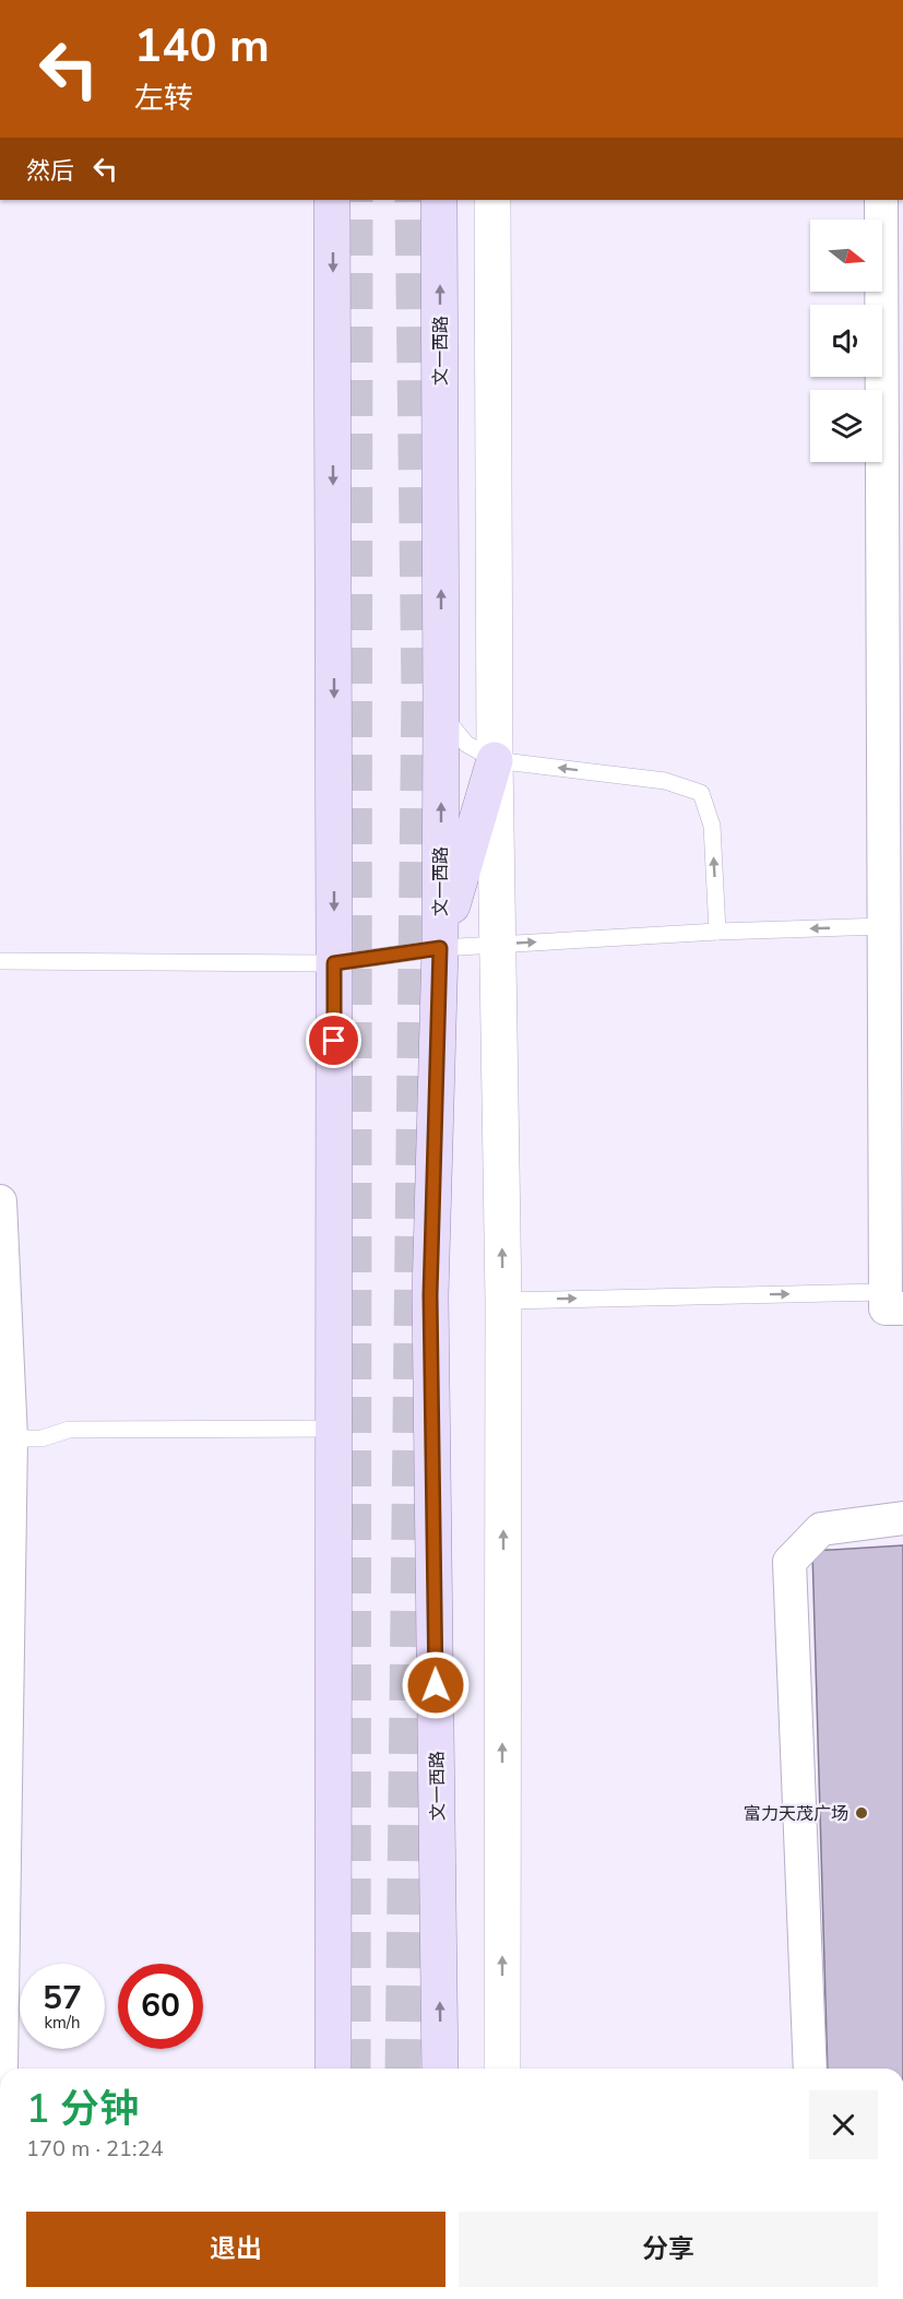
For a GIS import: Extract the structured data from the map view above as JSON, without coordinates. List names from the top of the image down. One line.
{"streets":{"main road":["文一西路"]},"places":["富力天茂广场"],"north":"right","page":{"turn":["140 m","左转"],"then":"然后","speed":"57 km/h","limit":"60","heading":["1 分钟","170 m · 21:24"],"buttons":["退出","分享"]}}
